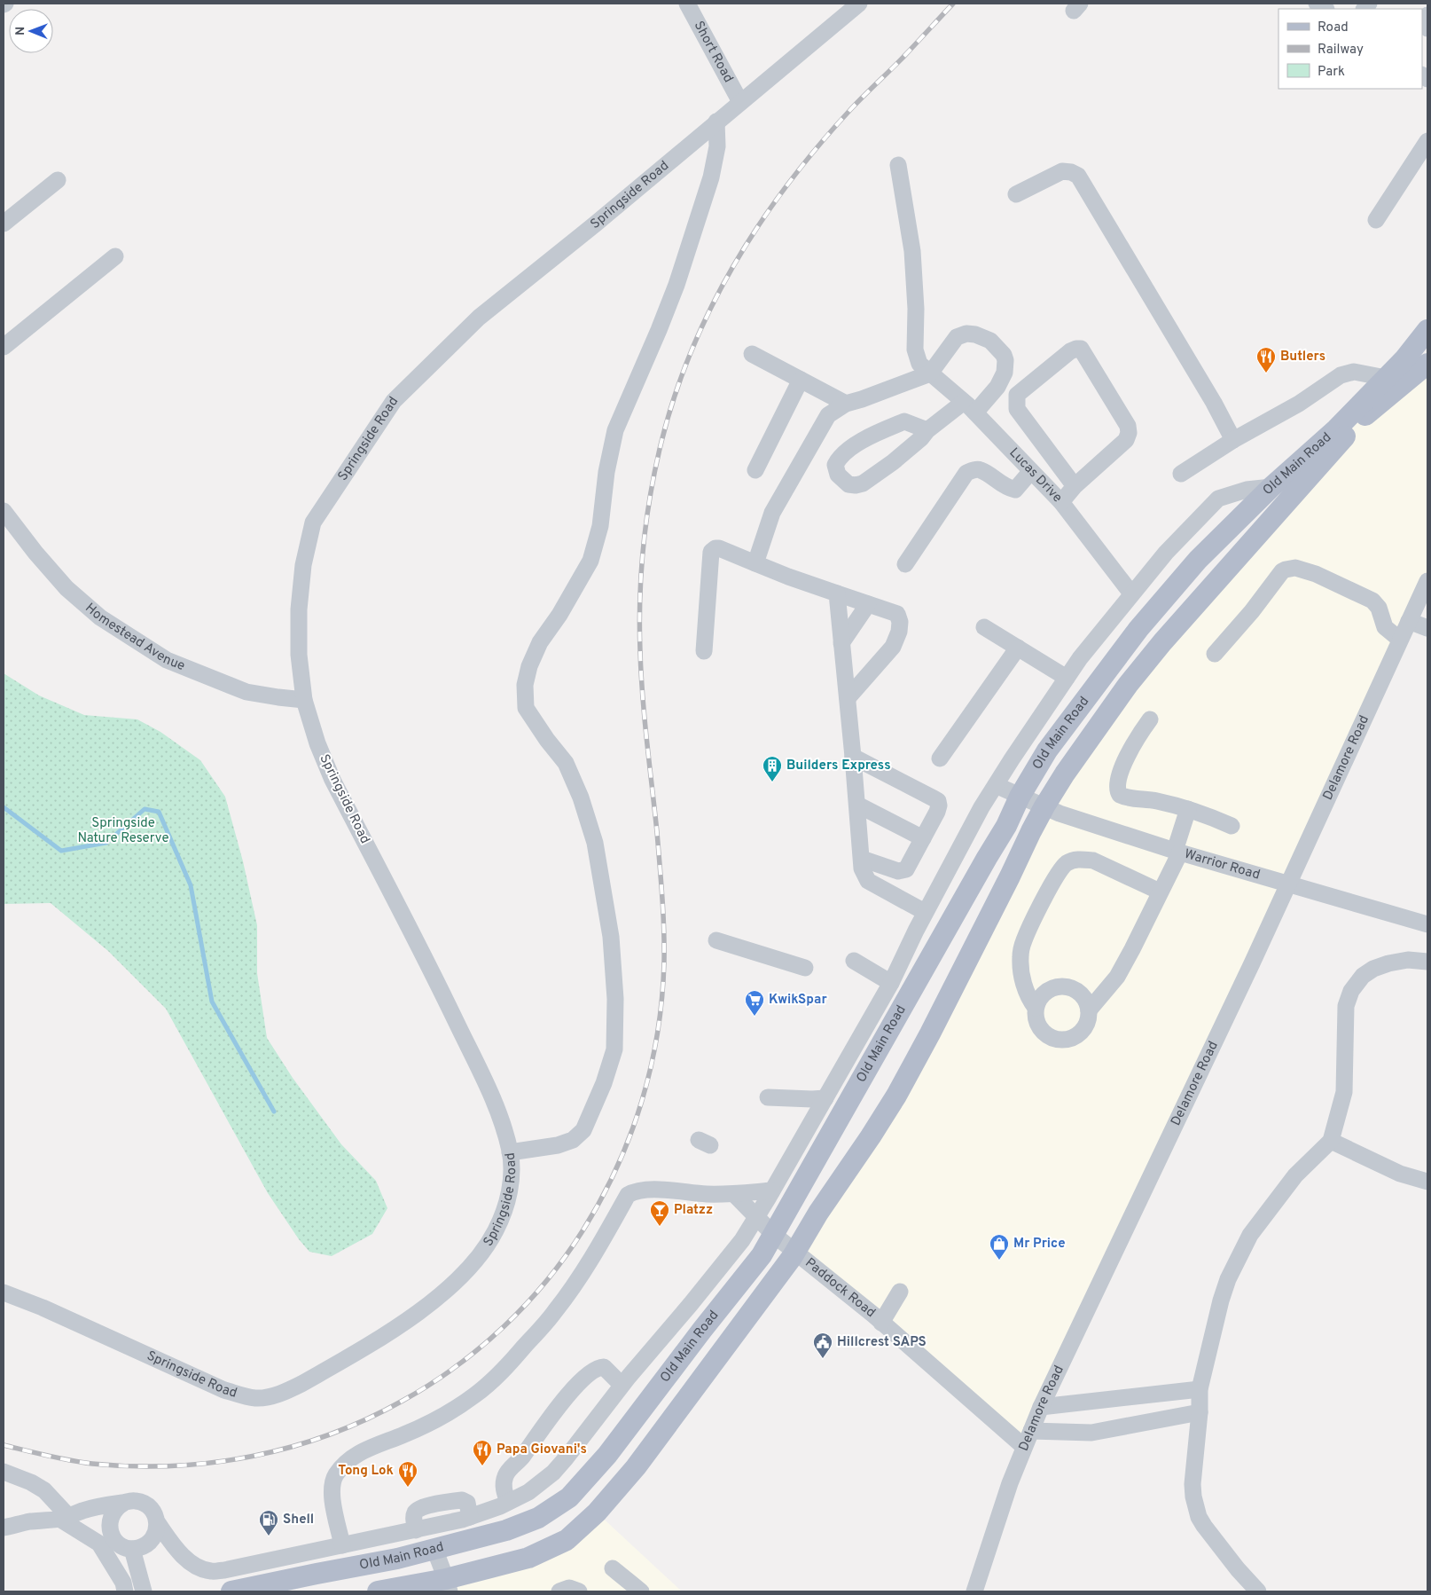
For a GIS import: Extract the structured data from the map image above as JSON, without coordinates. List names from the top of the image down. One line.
{"streets":{"main road":["Old Main Road"],"street":["Short Road","Springside Road","Lucas Drive","Homestead Avenue","Delamore Road","Warrior Road","Paddock Road"]},"crossings":[["Short Road","Springside Road"],["Springside Road","Homestead Avenue"],["Old Main Road","Warrior Road"],["Old Main Road","Paddock Road"],["Delamore Road","Warrior Road"],["Delamore Road","Paddock Road"]],"parks":["Springside Nature Reserve"],"places":{"restaurant":["Butlers","Papa Giovani's","Tong Lok"],"building":["Builders Express"],"supermarket":["KwikSpar"],"bar":["Platzz"],"shop":["Mr Price"],"public building":["Hillcrest SAPS"],"fuel station":["Shell"]},"legend":["Road","Railway","Park"],"north":"left"}
